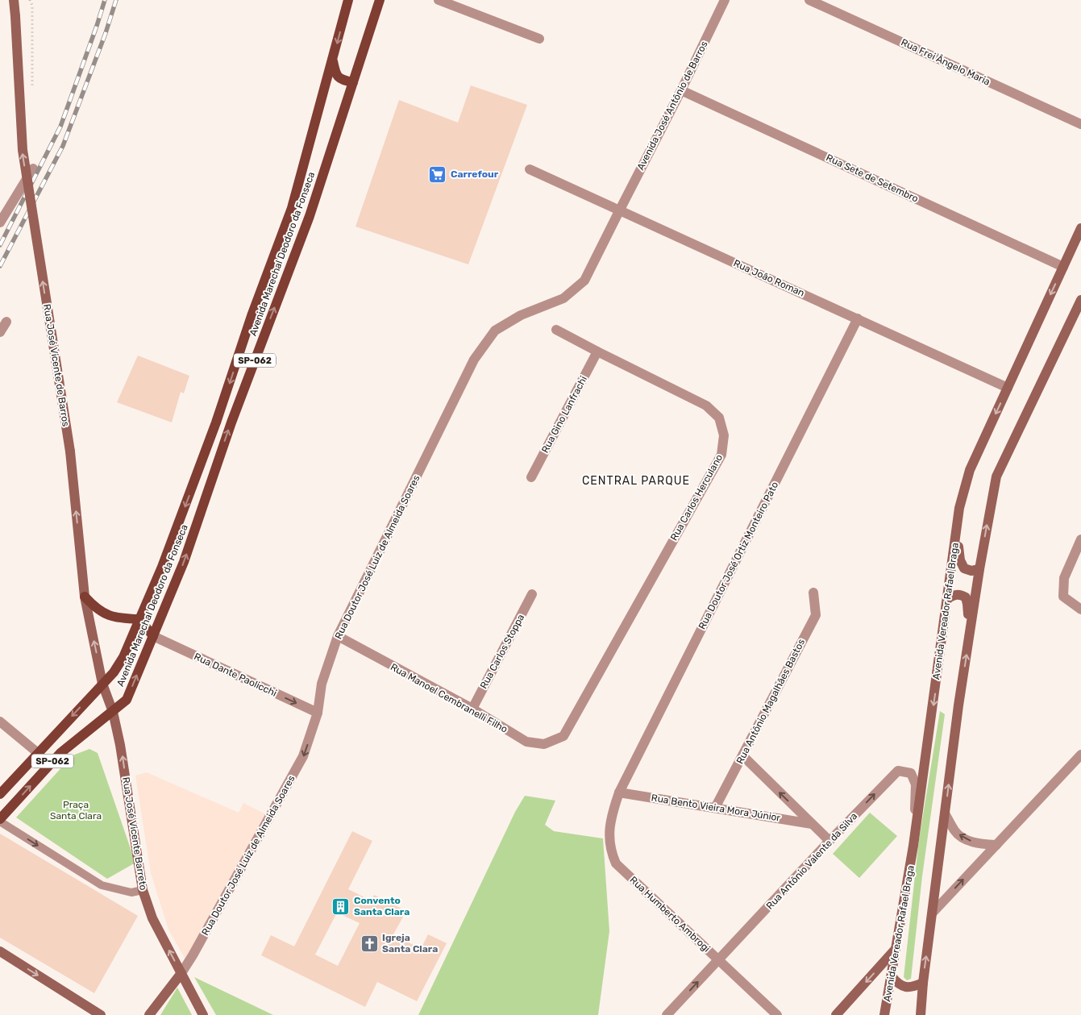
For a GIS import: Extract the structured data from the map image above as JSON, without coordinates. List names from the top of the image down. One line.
{"streets":{"main road":["Avenida Marechal Deodoro da Fonseca","SP-062","Rua José Vicente de Barros","Avenida Vereador Rafael Braga","Rua José Vicente Barreto"],"street":["Rua Frei Ângelo Maria","Avenida José Antônio de Barros","Rua Sete de Setembro","Rua João Roman","Rua Gino Lanfrachi","Rua Carlos Herculano","Rua Doutor José Ortiz Monteiro Pato","Rua Doutor José Luiz de Almeida Soares","Rua Carlos Stoppa","Rua Dante Paolicchi","Rua Manoel Cembranelli Filho","Rua Antônio Magalhães Bastos","Rua Bento Vieira Mora Júnior","Rua Antônio Valente da Silva","Rua Humberto Ambrogi"]},"crossings":[["Avenida José Antônio de Barros","Rua Sete de Setembro"],["Avenida José Antônio de Barros","Rua João Roman"],["Avenida José Antônio de Barros","Rua Doutor José Luiz de Almeida Soares"],["Rua Sete de Setembro","Avenida Vereador Rafael Braga"],["Avenida Marechal Deodoro da Fonseca","SP-062"],["Avenida Marechal Deodoro da Fonseca","Rua José Vicente de Barros"],["Avenida Marechal Deodoro da Fonseca","Rua Dante Paolicchi"],["Avenida Marechal Deodoro da Fonseca","Rua José Vicente Barreto"],["Rua João Roman","Rua Doutor José Ortiz Monteiro Pato"],["Rua João Roman","Rua Doutor José Luiz de Almeida Soares"],["Rua João Roman","Avenida Vereador Rafael Braga"],["SP-062","Rua José Vicente de Barros"],["SP-062","Rua José Vicente Barreto"],["Rua José Vicente de Barros","Rua José Vicente Barreto"],["Rua Gino Lanfrachi","Rua Carlos Herculano"],["Rua Carlos Herculano","Rua Manoel Cembranelli Filho"],["Rua Doutor José Ortiz Monteiro Pato","Rua Bento Vieira Mora Júnior"],["Rua Doutor José Ortiz Monteiro Pato","Rua Humberto Ambrogi"],["Rua Doutor José Luiz de Almeida Soares","Rua Dante Paolicchi"],["Rua Doutor José Luiz de Almeida Soares","Rua Manoel Cembranelli Filho"],["Rua Doutor José Luiz de Almeida Soares","Rua José Vicente Barreto"],["Avenida Vereador Rafael Braga","Rua Antônio Valente da Silva"],["Rua Carlos Stoppa","Rua Manoel Cembranelli Filho"],["Rua Antônio Magalhães Bastos","Rua Bento Vieira Mora Júnior"],["Rua Bento Vieira Mora Júnior","Rua Humberto Ambrogi"],["Rua Antônio Valente da Silva","Rua Humberto Ambrogi"]],"one_way":["Rua José Vicente de Barros","Rua Dante Paolicchi","Rua José Vicente Barreto"],"districts":["CENTRAL PARQUE"],"parks":["Praça Santa Clara"],"places":{"supermarket":["Carrefour"],"building":["Convento Santa Clara"],"church":["Igreja Santa Clara"]}}
